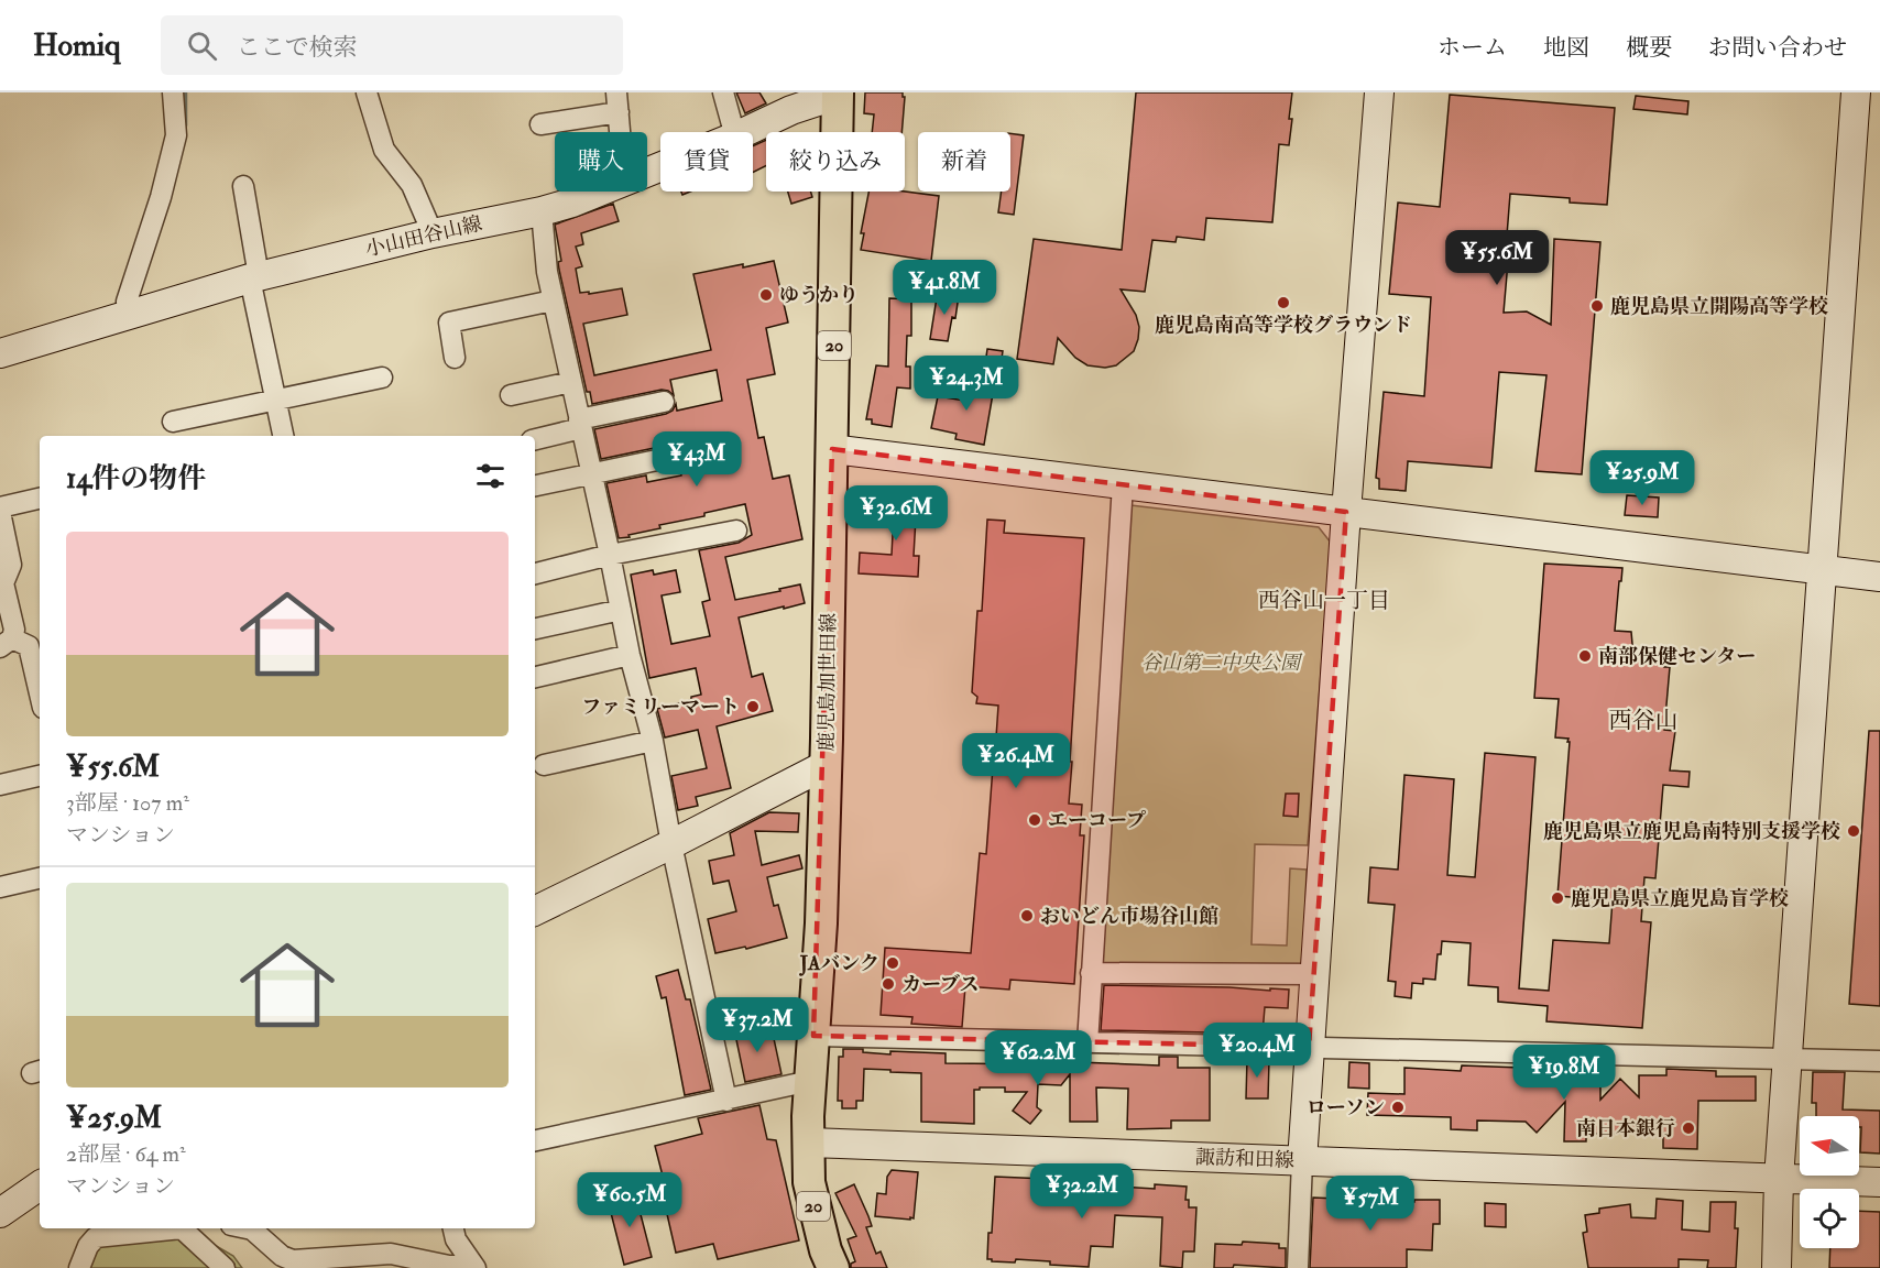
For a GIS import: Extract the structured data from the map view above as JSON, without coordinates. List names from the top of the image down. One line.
{"streets":{"main road":["20","鹿児島加世田線"],"street":["小山田谷山線","諏訪和田線"]},"crossings":[["小山田谷山線","鹿児島加世田線"],["鹿児島加世田線","諏訪和田線"]],"districts":["西谷山一丁目","西谷山"],"parks":["谷山第二中央公園"],"places":["ゆうかり","鹿児島南高等学校グラウンド","鹿児島県立開陽高等学校","南部保健センター","ファミリーマート","エーコープ","鹿児島県立鹿児島南特別支援学校","鹿児島県立鹿児島盲学校","おいどん市場谷山館","JAバンク","カーブス","ローソン","南日本銀行"],"north":"left","page":{"header":"Homiq","search":"ここで検索","nav":["ホーム","地図","概要","お問い合わせ"],"chip":["購入","賃貸","絞り込み","新着"],"price":["¥55.6M","¥41.8M","¥24.3M","¥43M","¥25.9M","¥32.6M","¥26.4M","¥37.2M","¥20.4M","¥62.2M","¥19.8M","¥32.2M","¥60.5M","¥57M"],"heading":"14件の物件","list":[{"name":"¥55.6M","note":"3部屋 · 107 m² · マンション"},{"name":"¥25.9M","note":"2部屋 · 64 m² · マンション"}]}}
